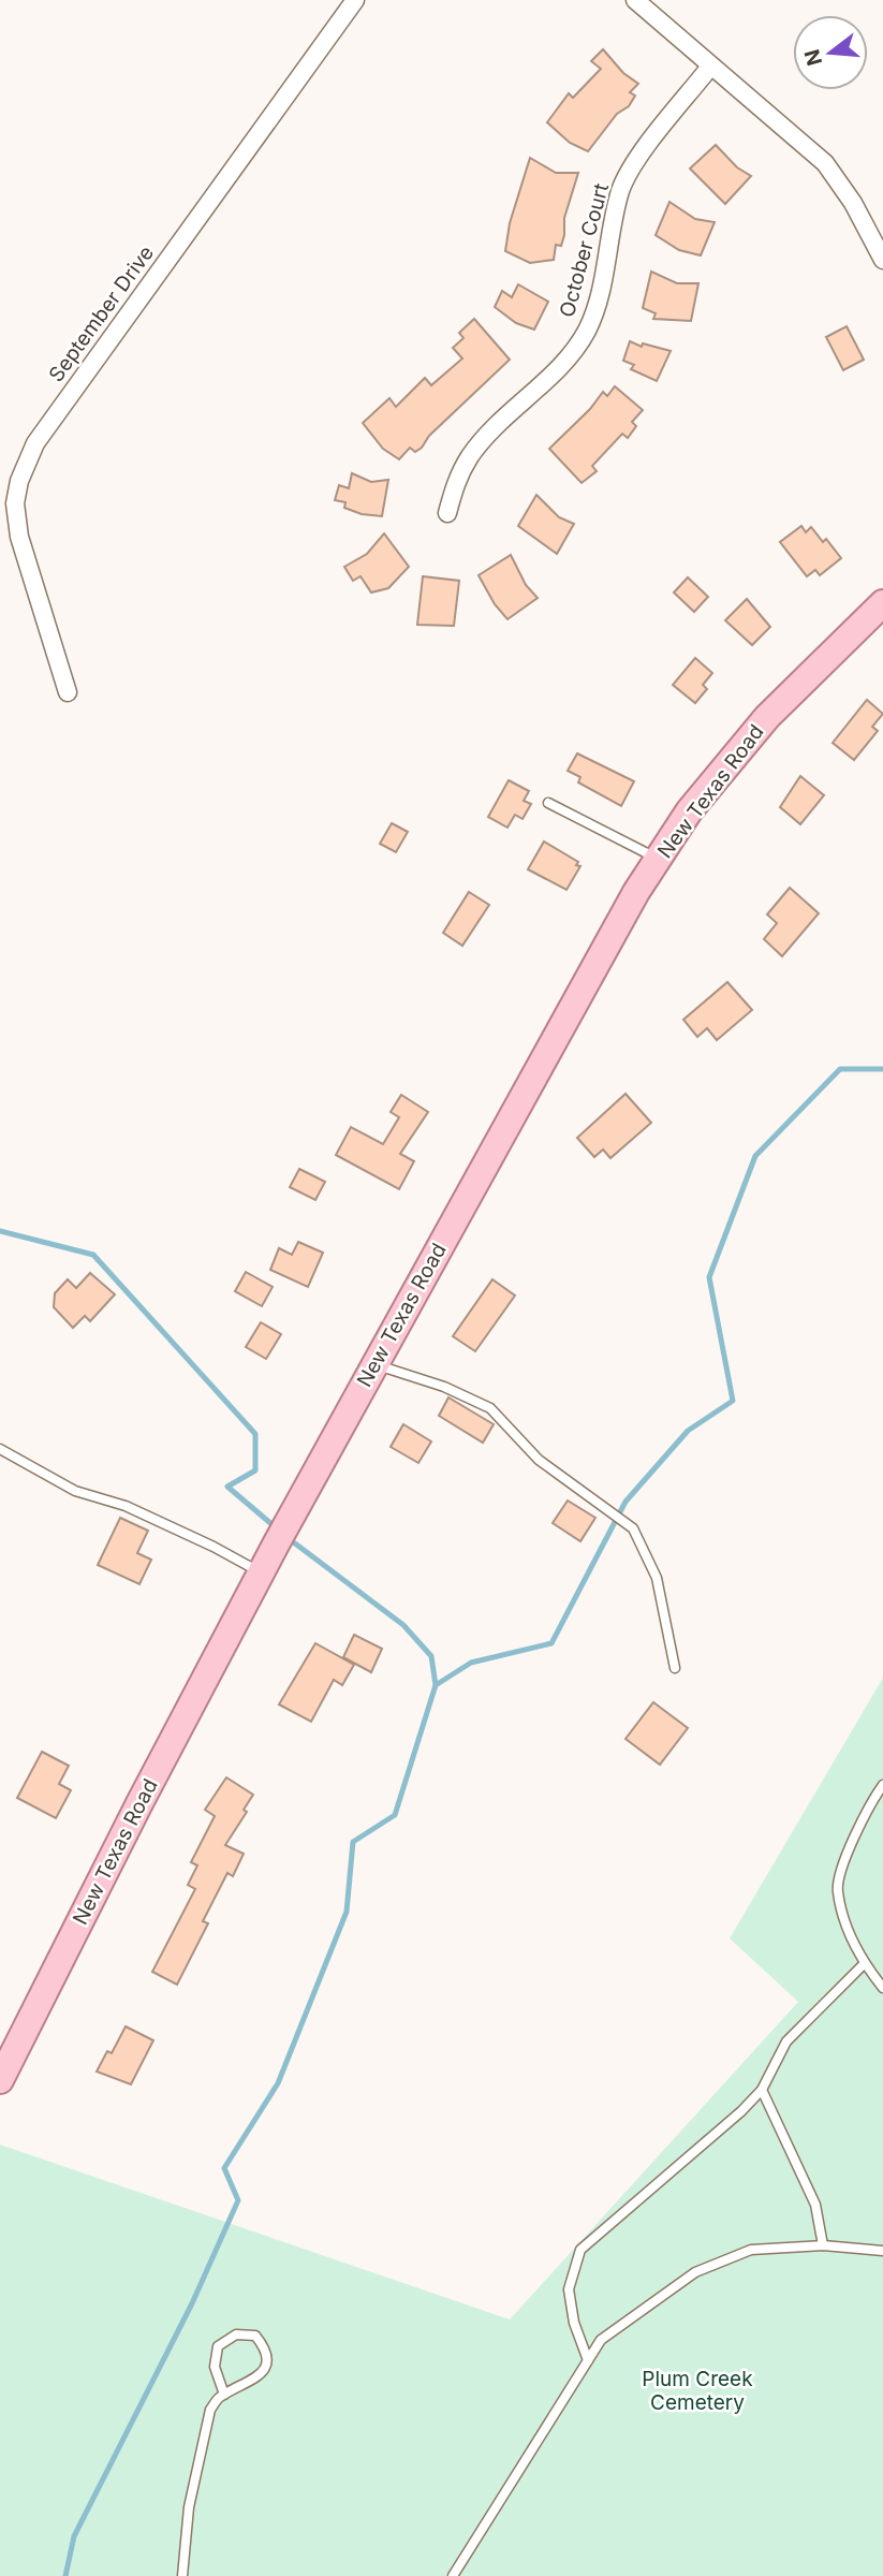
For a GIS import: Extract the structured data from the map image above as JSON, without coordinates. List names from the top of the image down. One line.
{"streets":{"main road":["New Texas Road"],"street":["October Court","September Drive"]},"parks":["Plum Creek Cemetery"],"north":"left"}
